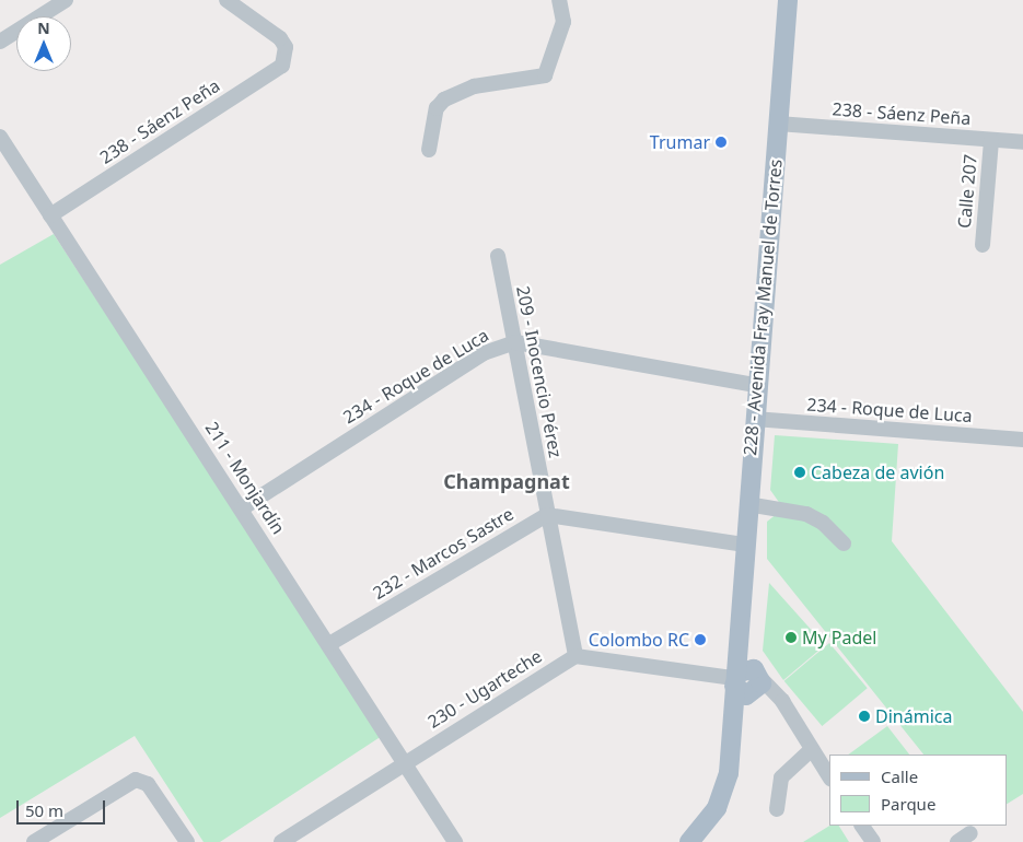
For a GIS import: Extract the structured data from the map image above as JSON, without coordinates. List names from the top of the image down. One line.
{"streets":{"main road":["228 - Avenida Fray Manuel de Torres"],"street":["238 - Sáenz Peña","Calle 207","209 - Inocencio Pérez","234 - Roque de Luca","211 - Monjardín","232 - Marcos Sastre","230 - Ugarteche"]},"crossings":[["238 - Sáenz Peña","Calle 207"],["238 - Sáenz Peña","228 - Avenida Fray Manuel de Torres"],["238 - Sáenz Peña","211 - Monjardín"],["228 - Avenida Fray Manuel de Torres","234 - Roque de Luca"],["209 - Inocencio Pérez","234 - Roque de Luca"],["209 - Inocencio Pérez","232 - Marcos Sastre"],["209 - Inocencio Pérez","230 - Ugarteche"],["234 - Roque de Luca","211 - Monjardín"],["211 - Monjardín","232 - Marcos Sastre"],["211 - Monjardín","230 - Ugarteche"]],"districts":["Champagnat"],"places":["Trumar","Cabeza de avión","My Padel","Colombo RC","Dinámica"],"legend":["Calle","Parque"],"scale_bar":"50 m","north":"top"}
